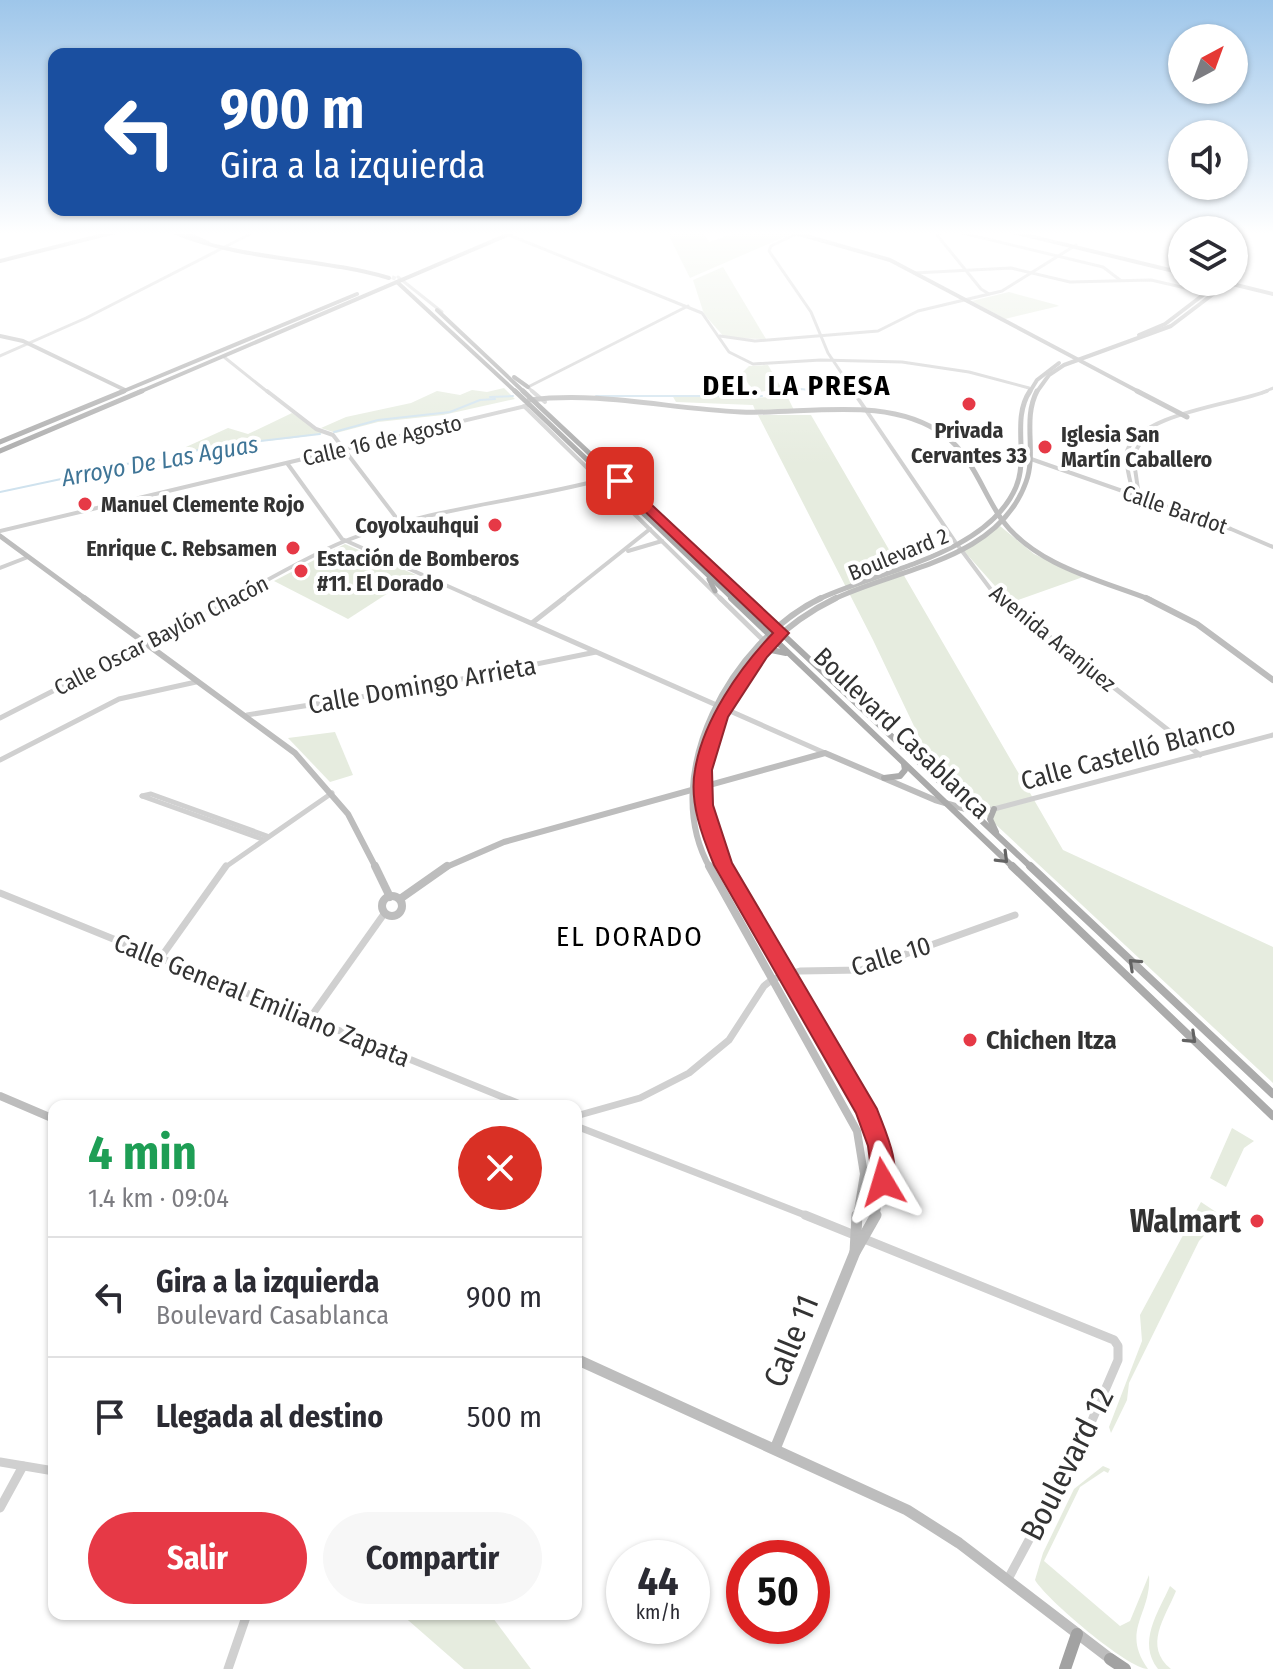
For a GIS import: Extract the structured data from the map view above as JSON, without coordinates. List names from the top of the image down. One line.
{"streets":{"main road":["Boulevard 2","Boulevard Casablanca","Calle Castelló Blanco","Calle 11"],"street":["Calle 16 de Agosto","Calle Bardot","Calle Oscar Baylón Chacón","Avenida Aranjuez","Calle Domingo Arrieta","Calle 10","Calle General Emiliano Zapata","Boulevard 12"]},"crossings":[["Calle 16 de Agosto","Boulevard Casablanca"],["Calle Bardot","Boulevard 2"],["Boulevard 2","Avenida Aranjuez"],["Boulevard 2","Boulevard Casablanca"],["Avenida Aranjuez","Calle Castelló Blanco"],["Boulevard Casablanca","Calle Castelló Blanco"],["Calle 11","Boulevard 12"]],"districts":["DEL. LA PRESA","EL DORADO"],"water":["Arroyo De Las Aguas"],"places":["Privada Cervantes 33","Iglesia San Martín Caballero","Manuel Clemente Rojo","Coyolxauhqui","Enrique C. Rebsamen","Estación de Bomberos #11. El Dorado","Chichen Itza","Walmart"],"north":"top right","page":{"turn":["900 m","Gira a la izquierda"],"heading":["4 min","1.4 km · 09:04"],"list":[{"name":"Gira a la izquierda","note":"Boulevard Casablanca","value":"900 m"},{"name":"Llegada al destino","value":"500 m"}],"buttons":["Salir","Compartir"],"speed":"44 km/h","limit":"50"}}
